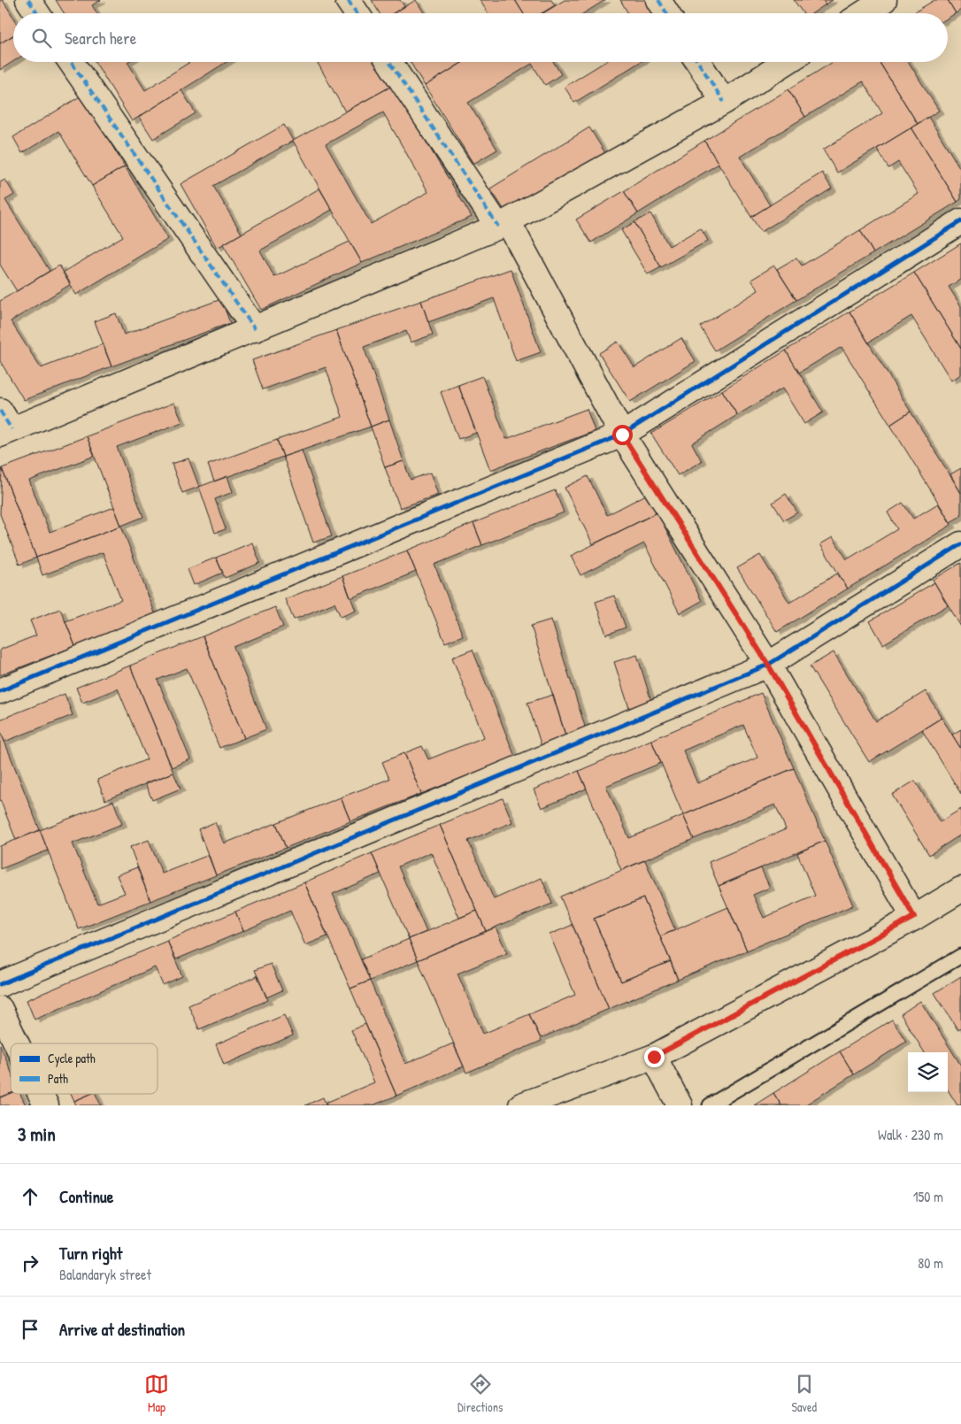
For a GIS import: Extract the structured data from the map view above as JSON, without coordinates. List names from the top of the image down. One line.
{"legend":["Cycle path","Path"],"page":{"search":"Search here","heading":["3 min","Walk · 230 m"],"list":[["Continue","150 m"],["Turn right","Balandaryk street","80 m"],"Arrive at destination"],"nav":["Map","Directions","Saved"]}}
